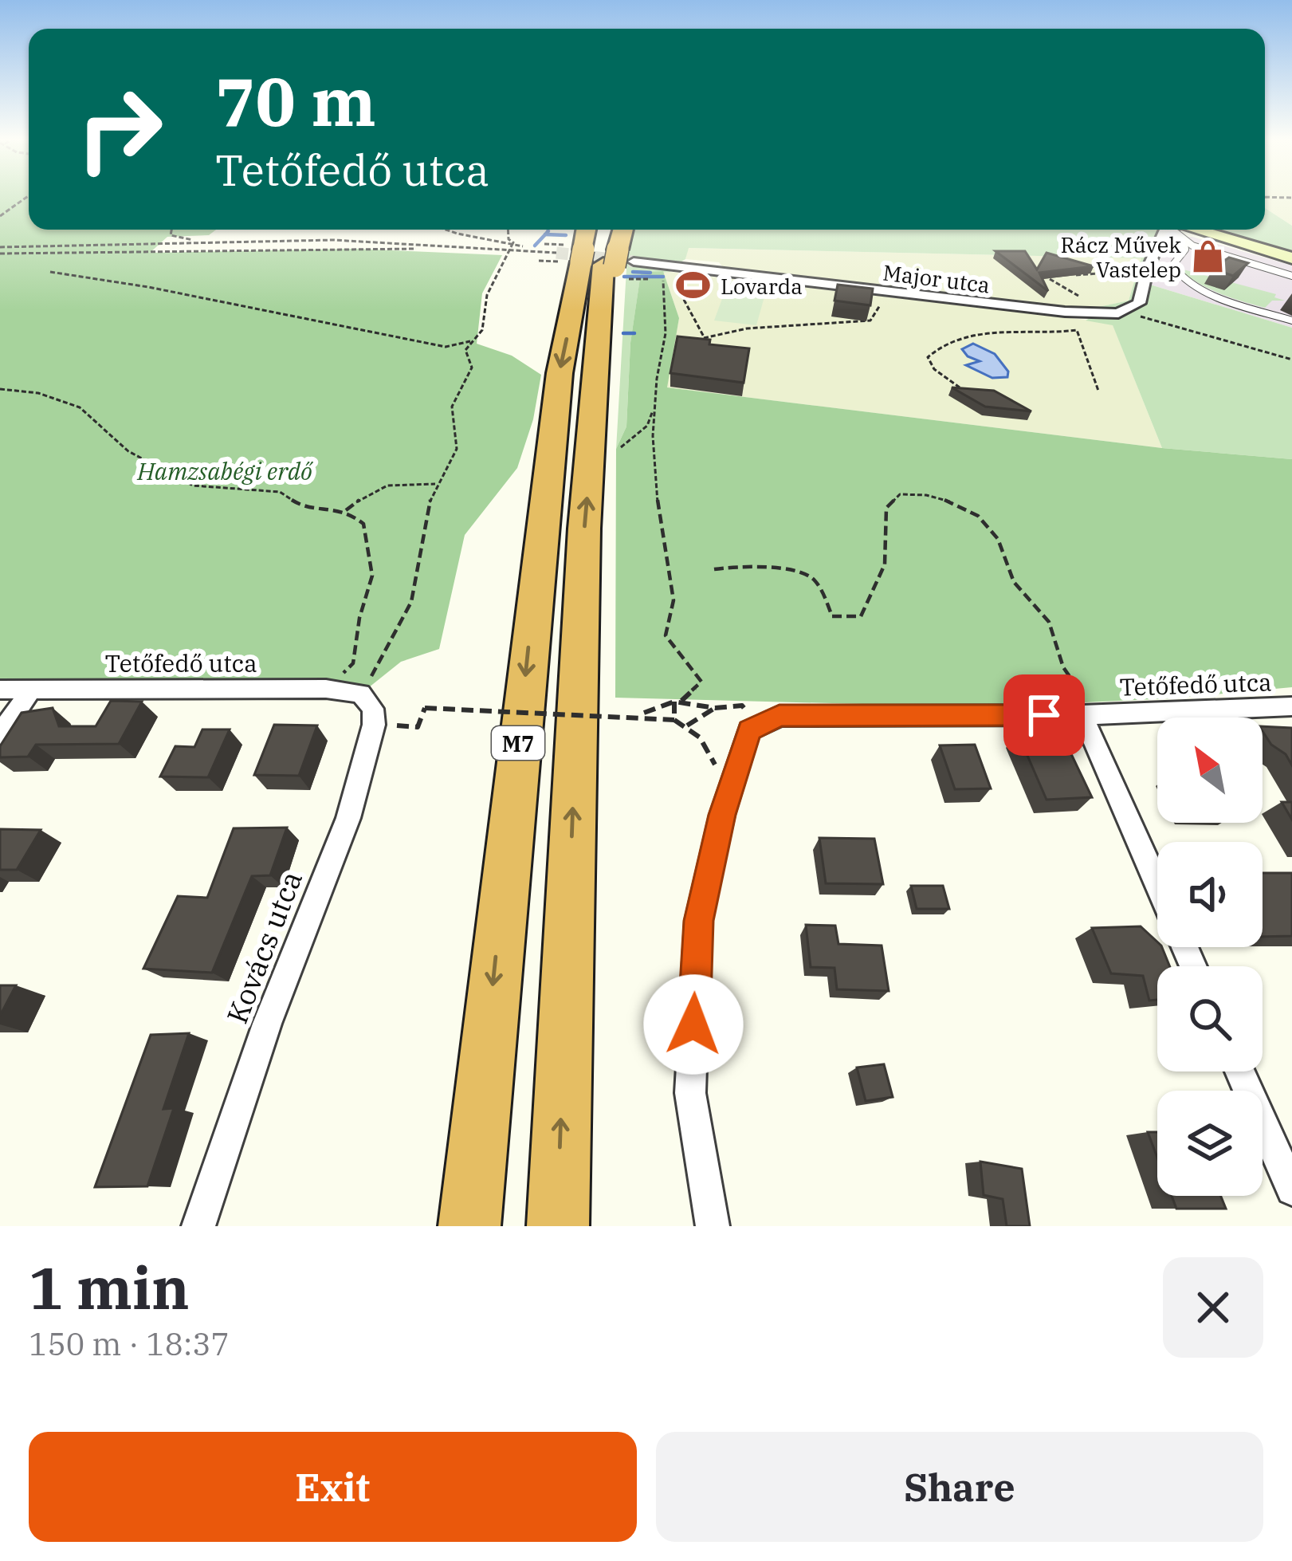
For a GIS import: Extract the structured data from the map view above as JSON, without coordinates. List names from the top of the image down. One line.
{"streets":{"highway":["M7"],"street":["Major utca","Tetőfedő utca","Kovács utca"]},"crossings":[["Major utca","M7"]],"parks":["Hamzsabégi erdő"],"places":{"shop":["Rácz Művek Vastelep"],"sports":["Lovarda"]},"north":"top left","page":{"turn":["70 m","Tetőfedő utca"],"heading":["1 min","150 m · 18:37"],"buttons":["Exit","Share"]}}
